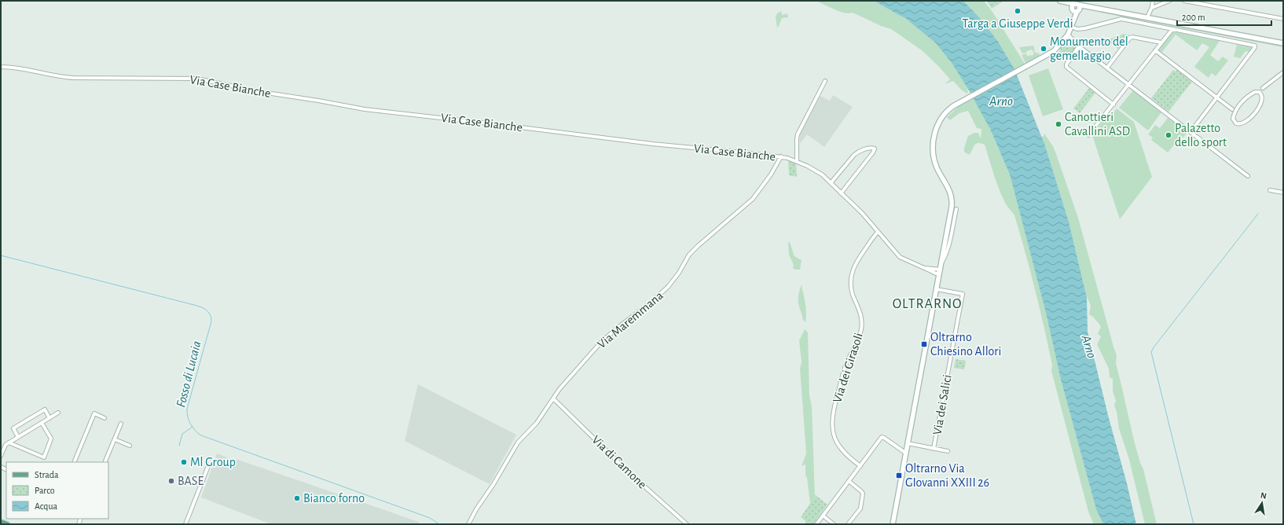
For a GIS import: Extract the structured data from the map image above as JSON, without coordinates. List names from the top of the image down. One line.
{"streets":{"street":["Via Case Bianche","Via Maremmana","Via dei Girasoli","Via dei Salici","Via di Camone"]},"crossings":[["Via Case Bianche","Via Maremmana"],["Via Case Bianche","Via dei Girasoli"],["Via Maremmana","Via di Camone"]],"districts":["OLTRARNO"],"water":["Arno","Fosso di Lucaia"],"places":{"other":["Targa a Giuseppe Verdi","Monumento del gemellaggio","Canottieri Cavallini ASD","Palazetto dello sport","Ml Group","BASE","Bianco forno"],"transit":["Oltrarno Chiesino Allori","Oltrarno Via GIovanni XXIII 26"]},"legend":["Strada","Parco","Acqua"],"scale_bar":"200 m","north":"top"}
